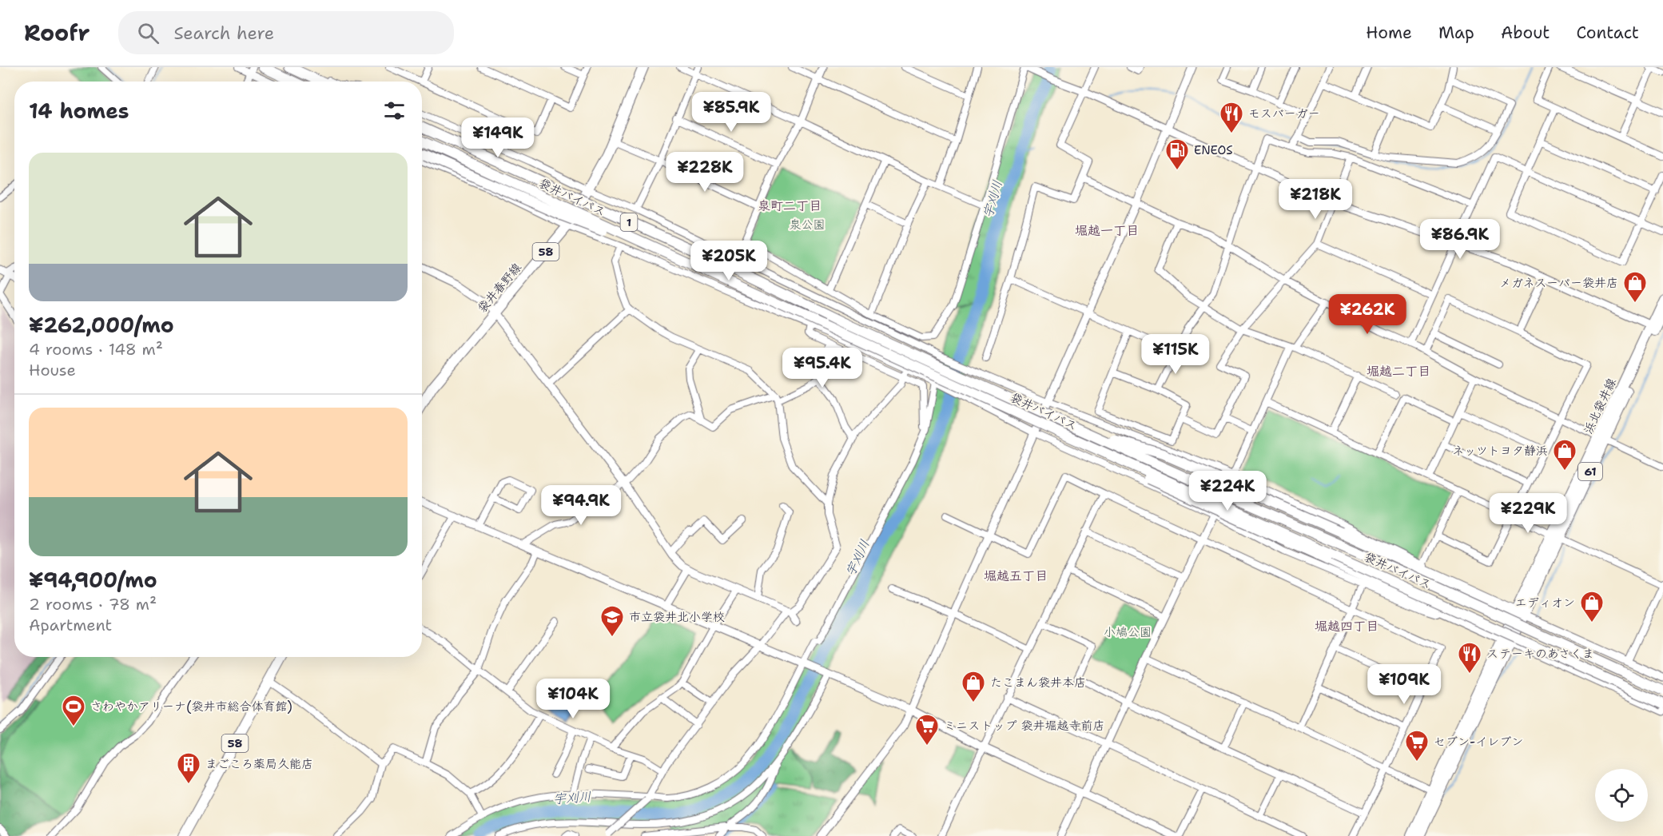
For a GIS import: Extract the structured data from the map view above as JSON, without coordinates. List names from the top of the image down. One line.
{"streets":{"main road":["袋井バイパス","1","58","袋井春野線","浜北袋井線","61"]},"districts":["泉町二丁目","堀越一丁目","堀越二丁目","堀越五丁目","堀越四丁目"],"water":["宇刈川"],"parks":["泉公園","小鳩公園"],"places":{"restaurant":["モスバーガー","ステーキのあさくま"],"fuel station":["ENEOS"],"shop":["メガネスーパー袋井店","ネッツトヨタ静浜","エディオン","たこまん袋井本店"],"school or university":["市立袋井北小学校"],"sports":["さわやかアリーナ(袋井市総合体育館)"],"supermarket":["ミニストップ 袋井堀越寺前店","セブン-イレブン"],"building":["まごころ薬局久能店"]},"page":{"header":"Roofr","search":"Search here","nav":["Home","Map","About","Contact"],"heading":"14 homes","price":["¥85.9K","¥149K","¥228K","¥218K","¥86.9K","¥205K","¥262K","¥115K","¥95.4K","¥224K","¥94.9K","¥229K","¥109K","¥104K"],"list":[{"name":"¥262,000/mo","note":"4 rooms · 148 m² · House"},{"name":"¥94,900/mo","note":"2 rooms · 78 m² · Apartment"}]}}
